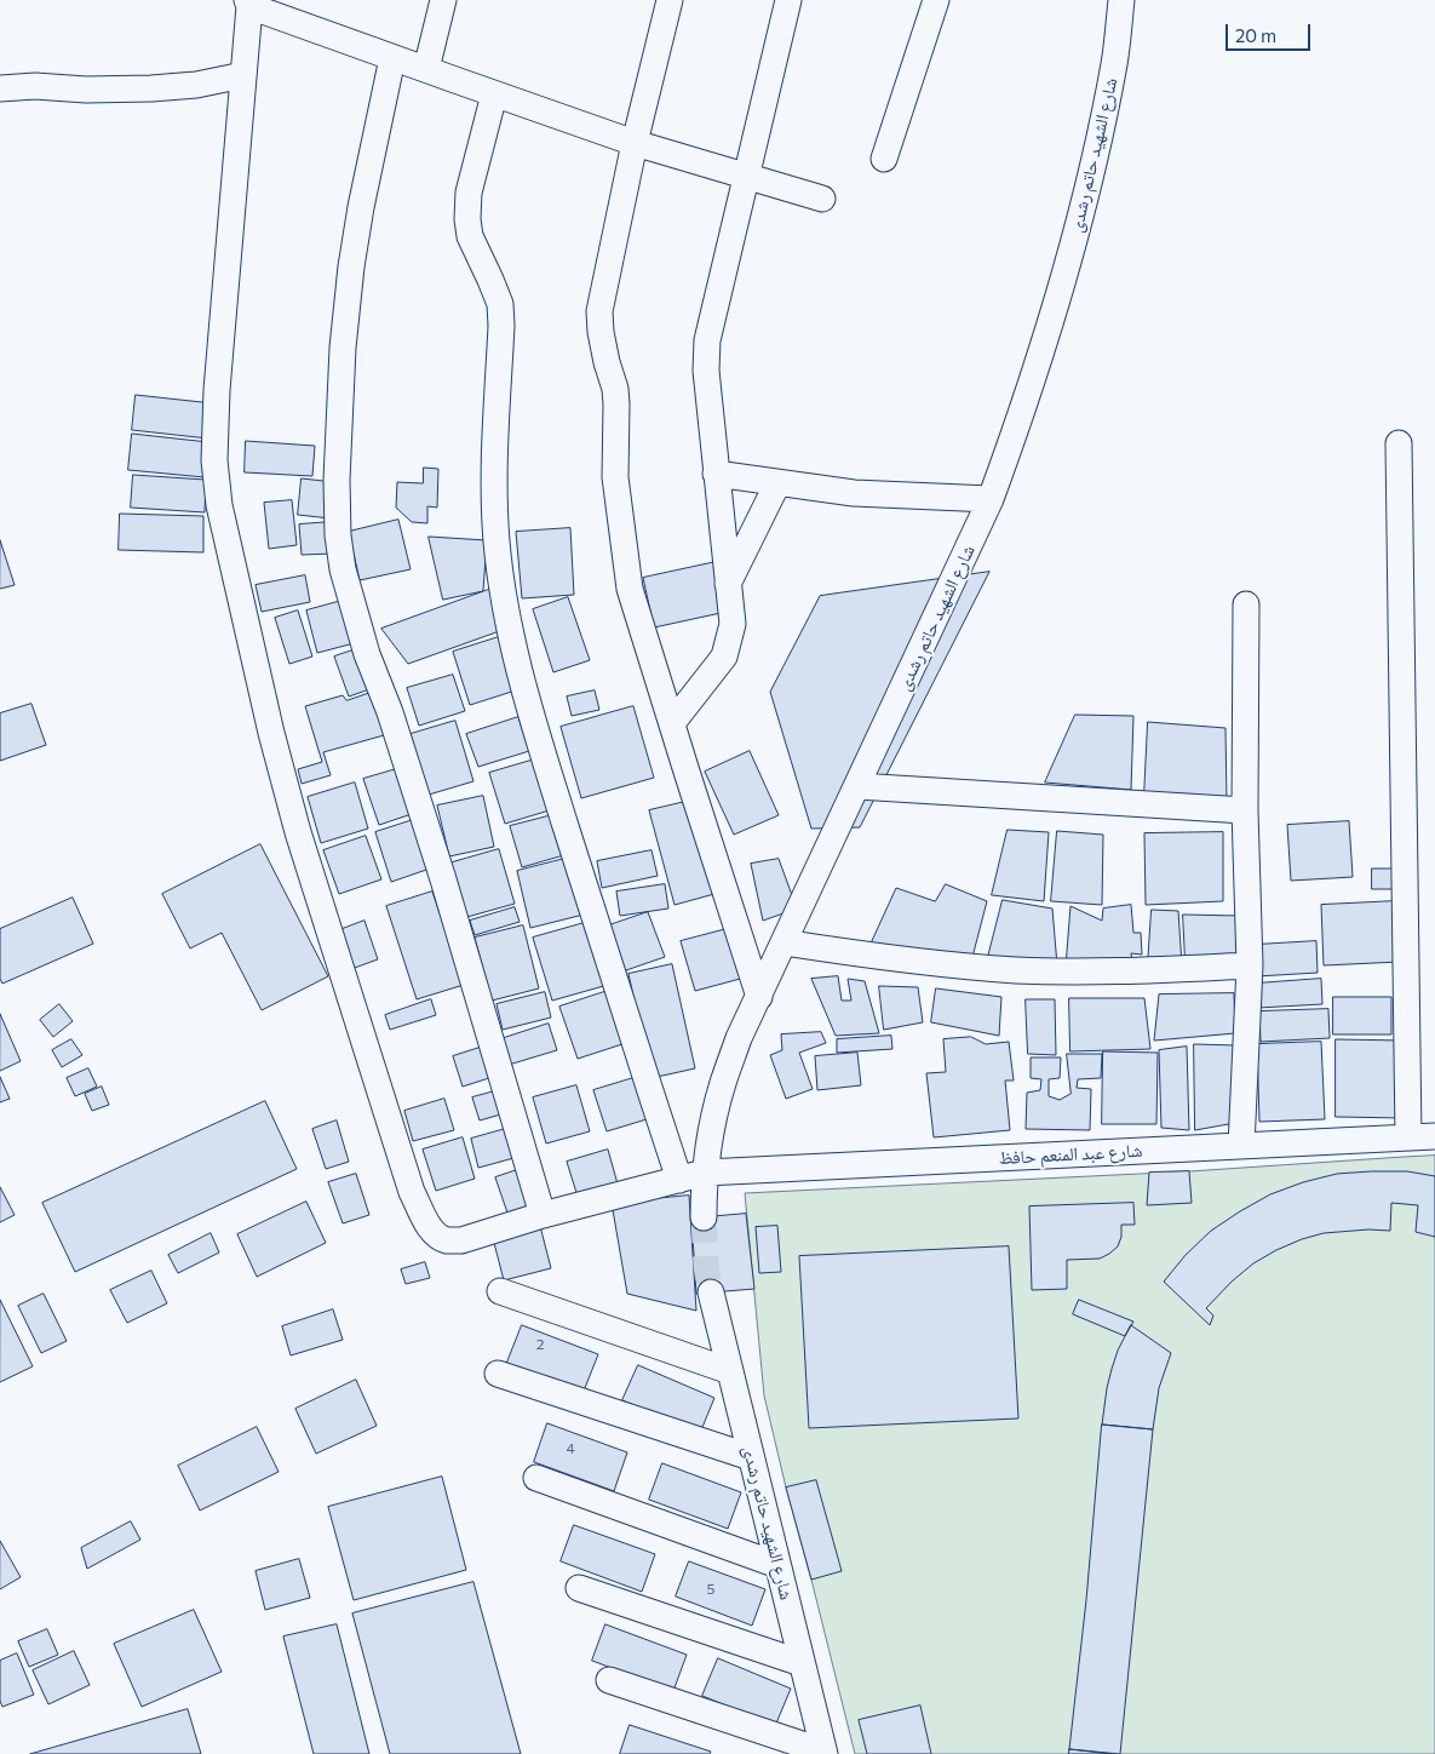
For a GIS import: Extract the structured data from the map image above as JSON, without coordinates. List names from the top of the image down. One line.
{"streets":{"street":["شارع الشهيد حاتم رشدى","شارع عبد المنعم حافظ"]},"crossings":[["شارع الشهيد حاتم رشدى","شارع عبد المنعم حافظ"]],"house_numbers":["2","4","5"],"scale_bar":"20 m"}
